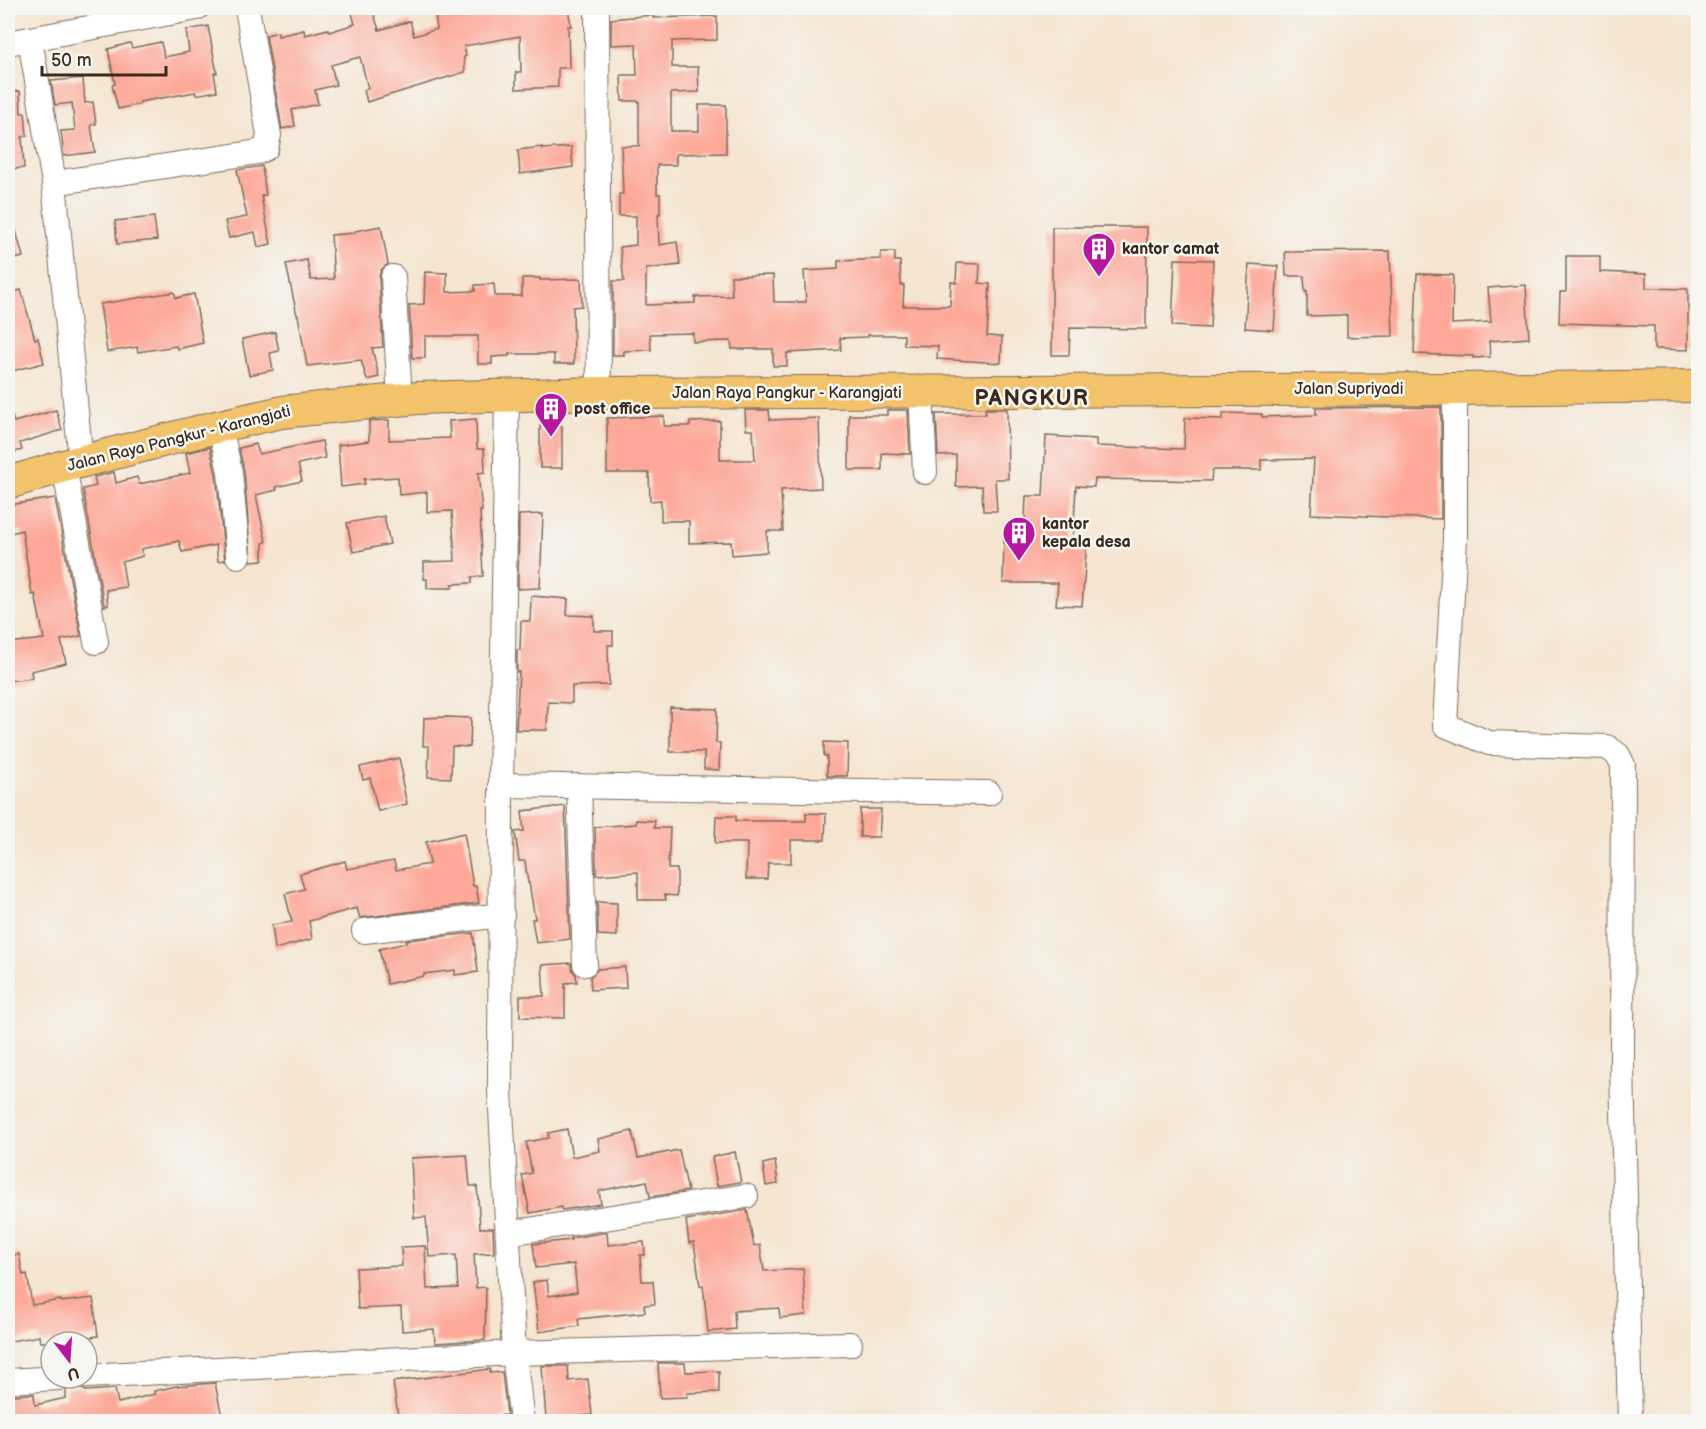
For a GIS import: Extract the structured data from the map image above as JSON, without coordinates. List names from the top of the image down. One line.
{"streets":{"main road":["Jalan Supriyadi","Jalan Raya Pangkur - Karangjati"]},"crossings":[["Jalan Supriyadi","Jalan Raya Pangkur - Karangjati"]],"districts":["PANGKUR"],"places":{"building":["kantor camat","post office","kantor kepala desa"]},"scale_bar":"50 m","north":"bottom"}
